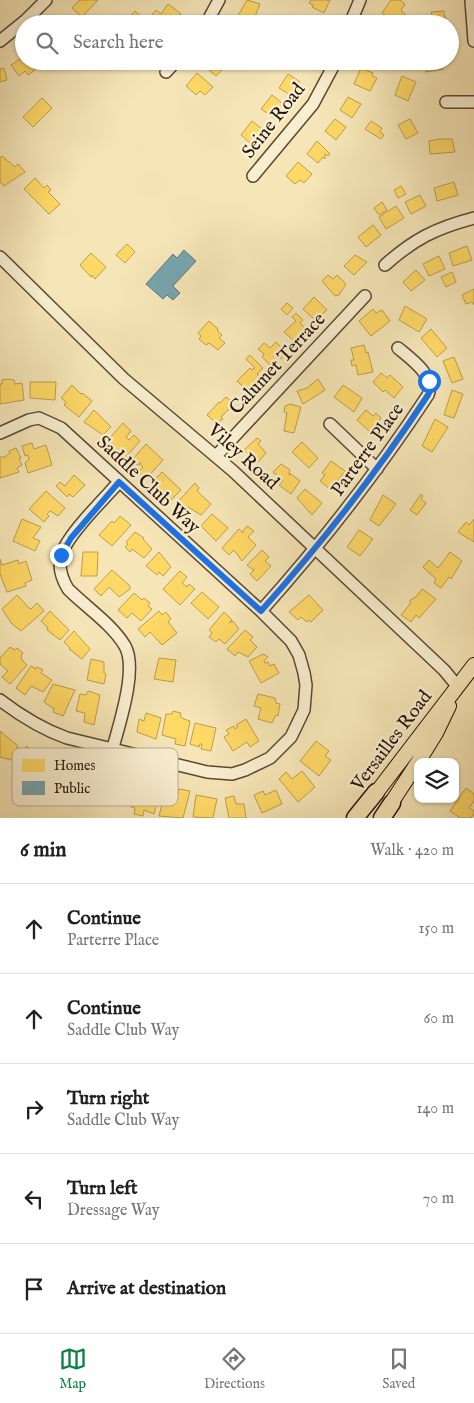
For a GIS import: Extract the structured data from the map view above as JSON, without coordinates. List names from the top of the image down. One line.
{"streets":{"main road":["Versailles Road"],"street":["Seine Road","Calumet Terrace","Parterre Place","Viley Road","Saddle Club Way"]},"crossings":[["Calumet Terrace","Viley Road"],["Parterre Place","Viley Road"],["Viley Road","Versailles Road"]],"legend":["Homes","Public"],"page":{"search":"Search here","heading":["6 min","Walk · 420 m"],"list":[["Continue","Parterre Place","150 m"],["Continue","Saddle Club Way","60 m"],["Turn right","Saddle Club Way","140 m"],["Turn left","Dressage Way","70 m"],"Arrive at destination"],"nav":["Map","Directions","Saved"]}}
